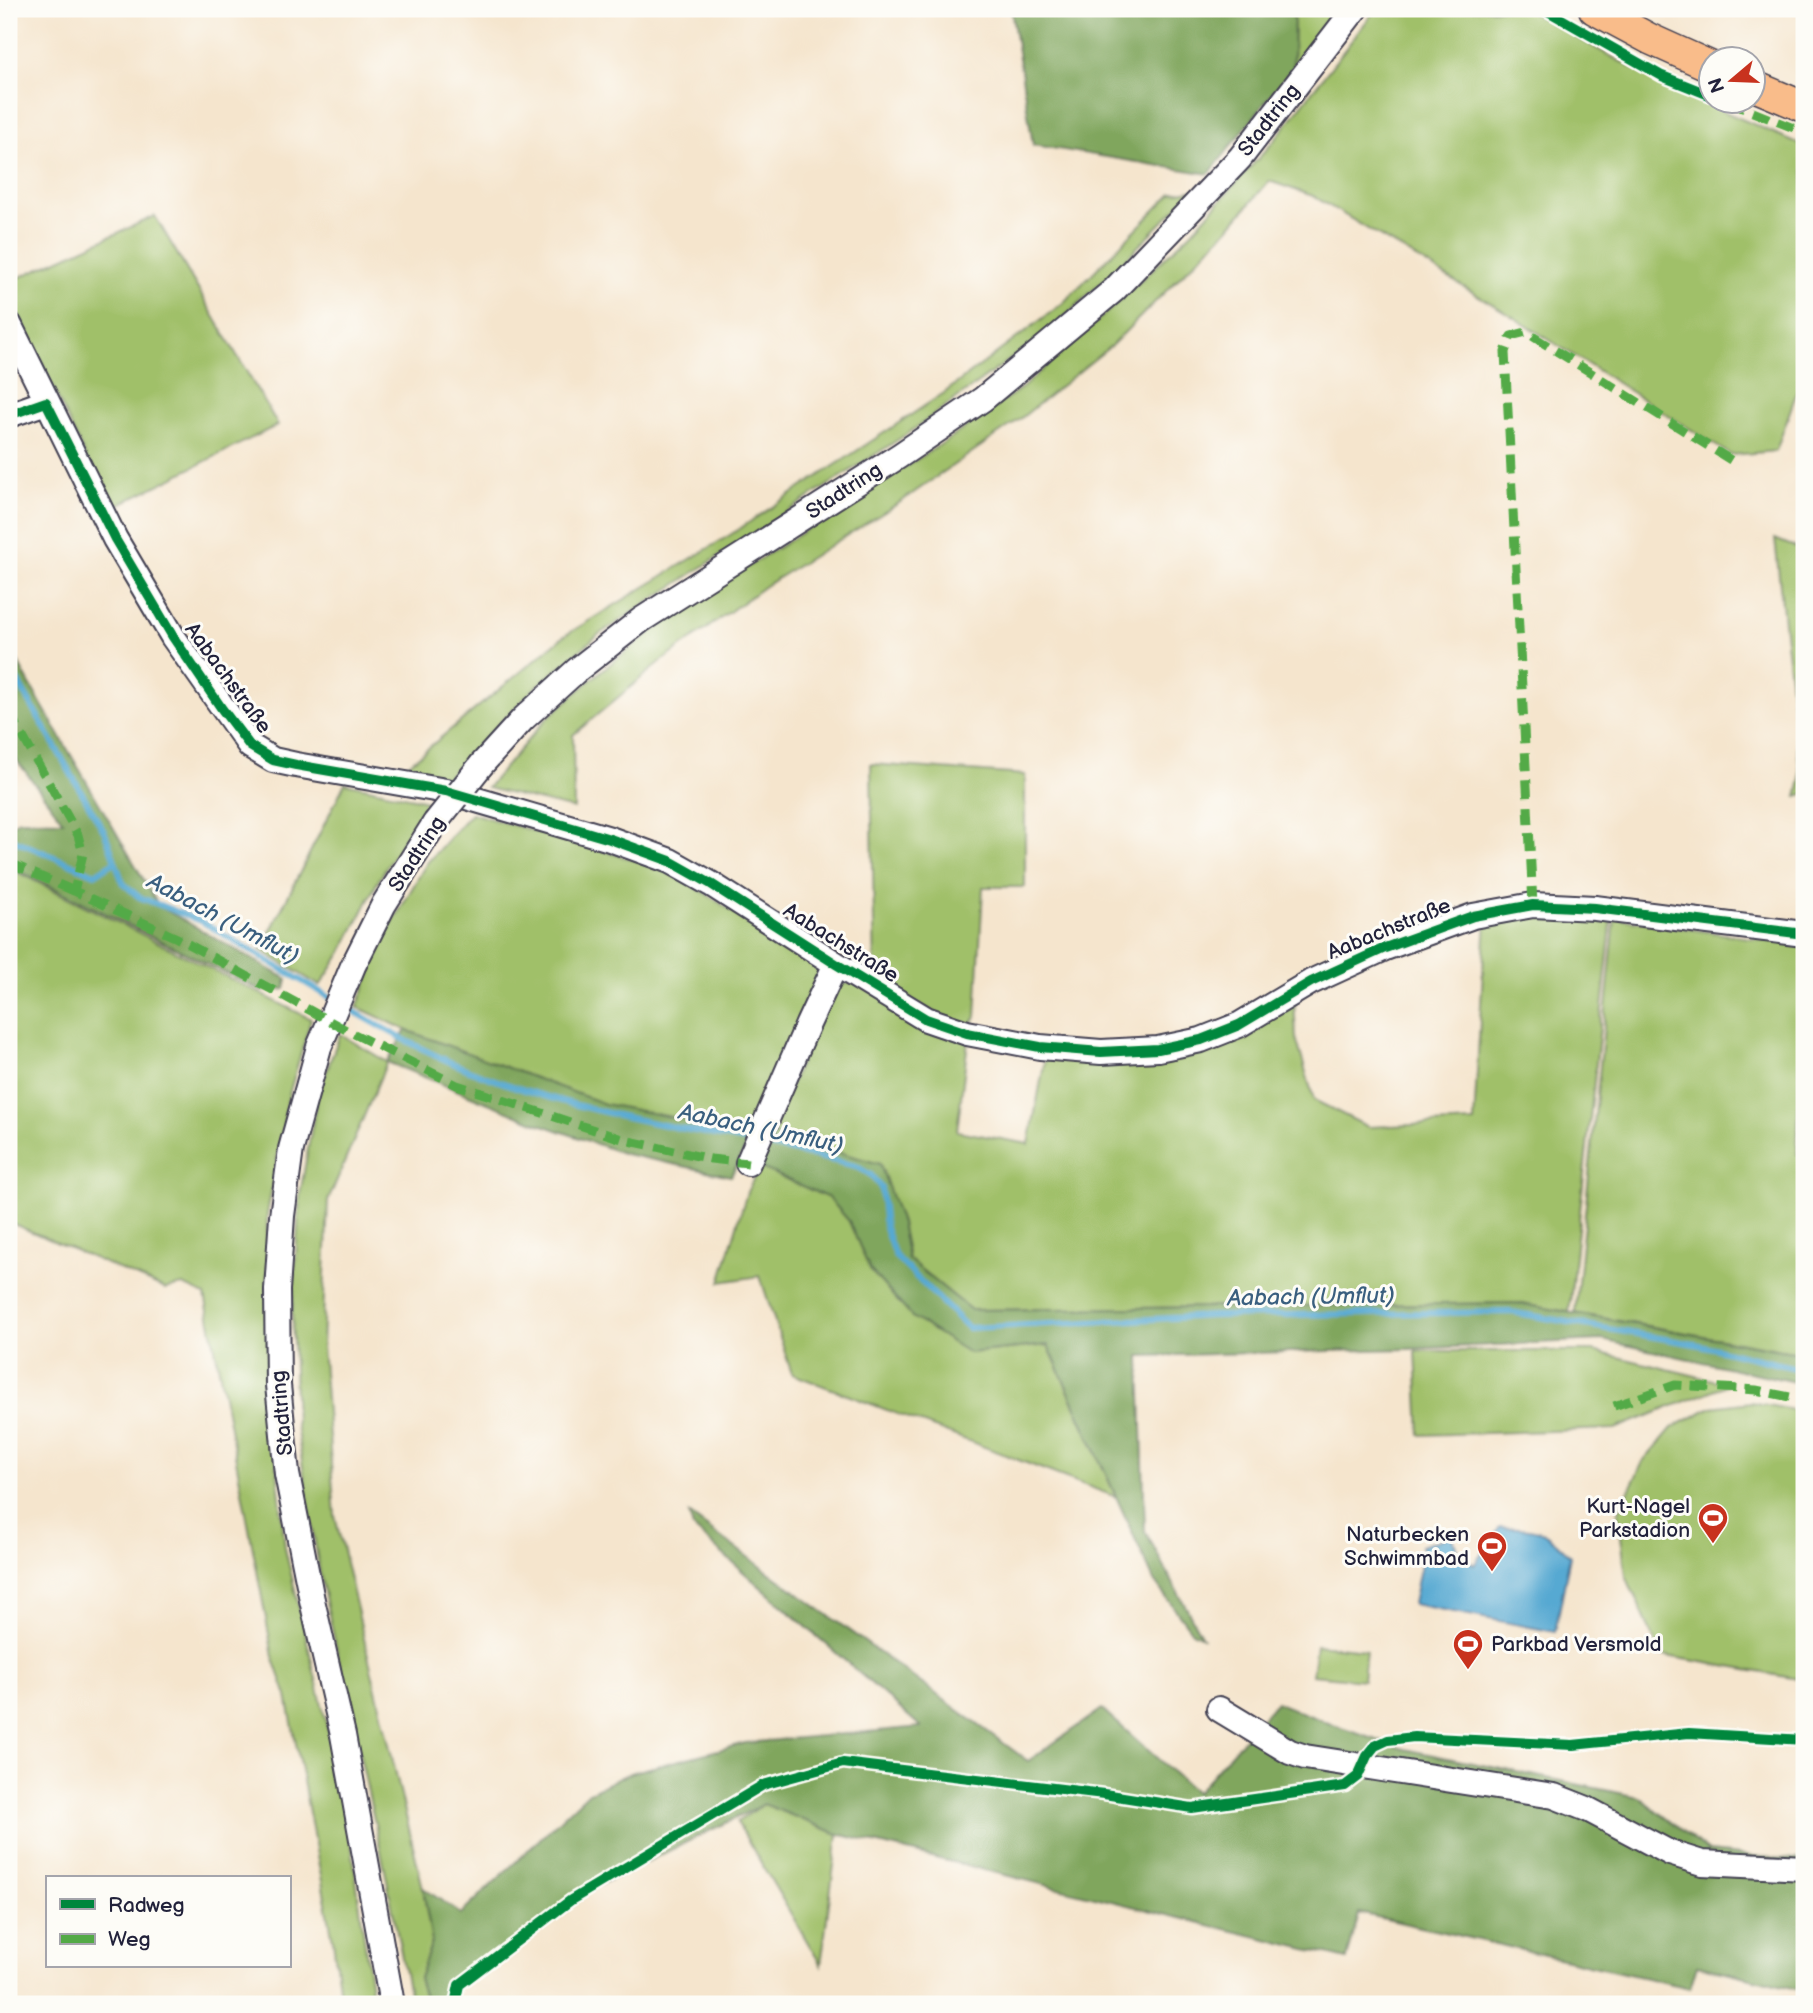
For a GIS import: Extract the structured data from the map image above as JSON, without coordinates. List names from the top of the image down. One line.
{"streets":{"street":["Stadtring","Aabachstraße"]},"water":["Aabach (Umflut)"],"places":{"sports":["Kurt-Nagel Parkstadion","Naturbecken Schwimmbad","Parkbad Versmold"]},"legend":["Radweg","Weg"],"north":"left"}
